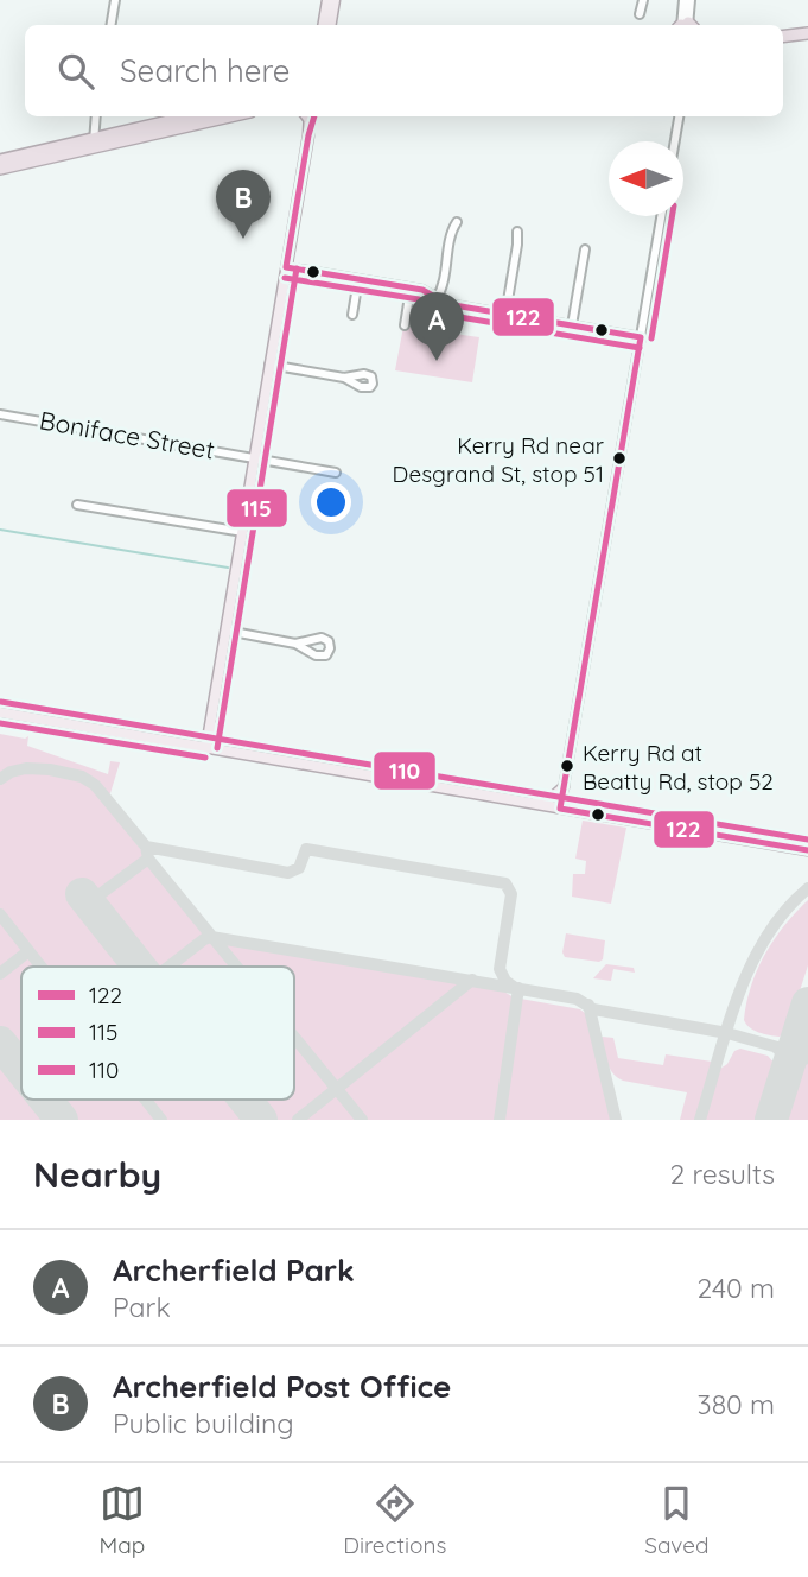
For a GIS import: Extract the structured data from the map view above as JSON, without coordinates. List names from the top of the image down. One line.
{"streets":{"street":["Boniface Street"]},"places":["Kerry Rd near Desgrand St, stop 51","Kerry Rd at Beatty Rd, stop 52"],"lines":["transit line 122","transit line 115","transit line 110"],"legend":["122","115","110"],"north":"left","page":{"search":"Search here","pins":["B","A"],"heading":["Nearby","2 results"],"list":[{"mark":"A","name":"Archerfield Park","note":"Park","value":"240 m"},{"mark":"B","name":"Archerfield Post Office","note":"Public building","value":"380 m"}],"nav":["Map","Directions","Saved"]}}
